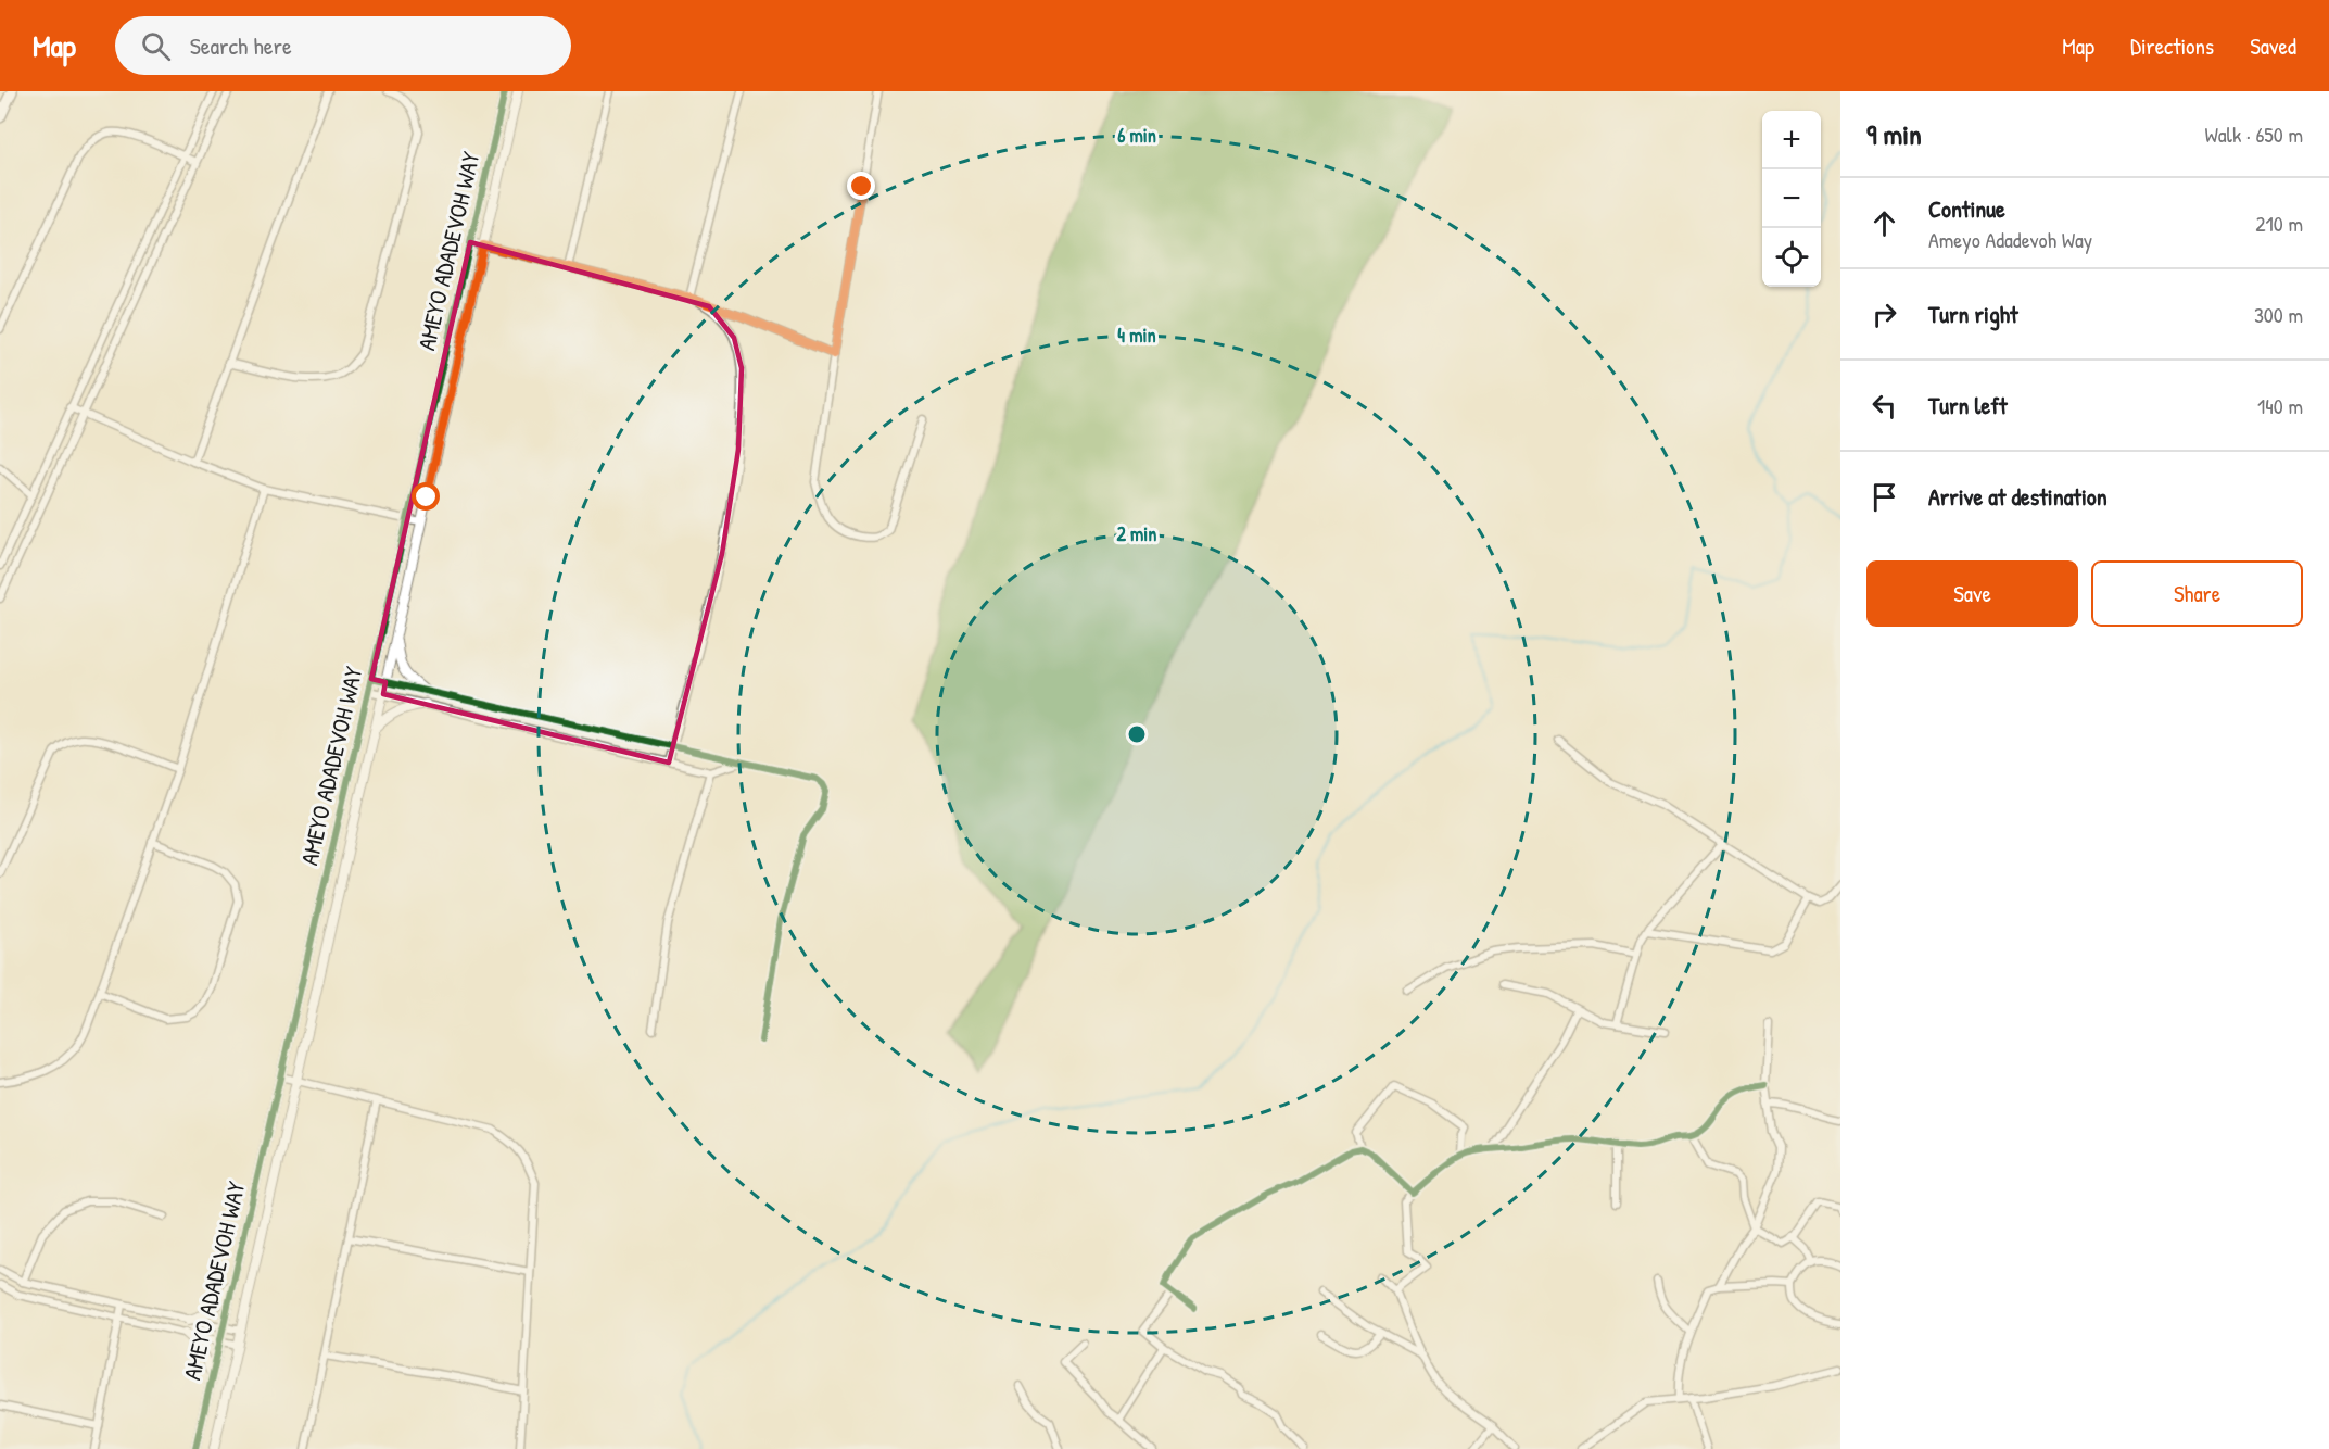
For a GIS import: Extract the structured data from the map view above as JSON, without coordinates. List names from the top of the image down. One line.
{"streets":{"street":["AMEYO ADADEVOH WAY"]},"page":{"header":"Map","search":"Search here","nav":["Map","Directions","Saved"],"heading":["9 min","Walk · 650 m"],"map_buttons":["+","−"],"list":[["Continue","Ameyo Adadevoh Way","210 m"],["Turn right","300 m"],["Turn left","140 m"],"Arrive at destination"],"buttons":["Save","Share"]},"rings":["6 min","4 min","2 min"]}
